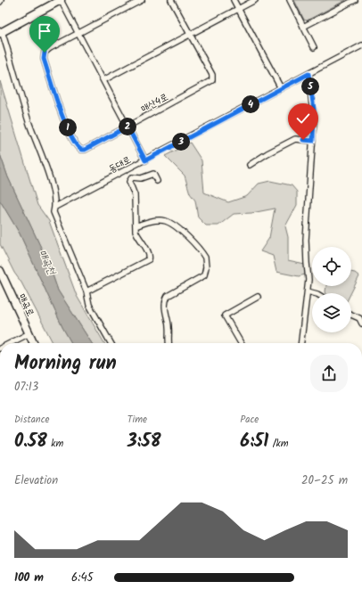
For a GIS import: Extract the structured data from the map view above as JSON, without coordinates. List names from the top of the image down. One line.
{"streets":{"street":["매산4로","동대로","매곡로"]},"water":["매곡천"],"page":{"pins":["5","4","2","1","3"],"heading":["Morning run","07:13"],"stats":[["Distance","0.58 km"],["Time","3:58"],["Pace","6:51 /km"]],"chart":["Elevation","20–25 m"],"list":[{"name":"100 m","note":"6:45"}]}}
